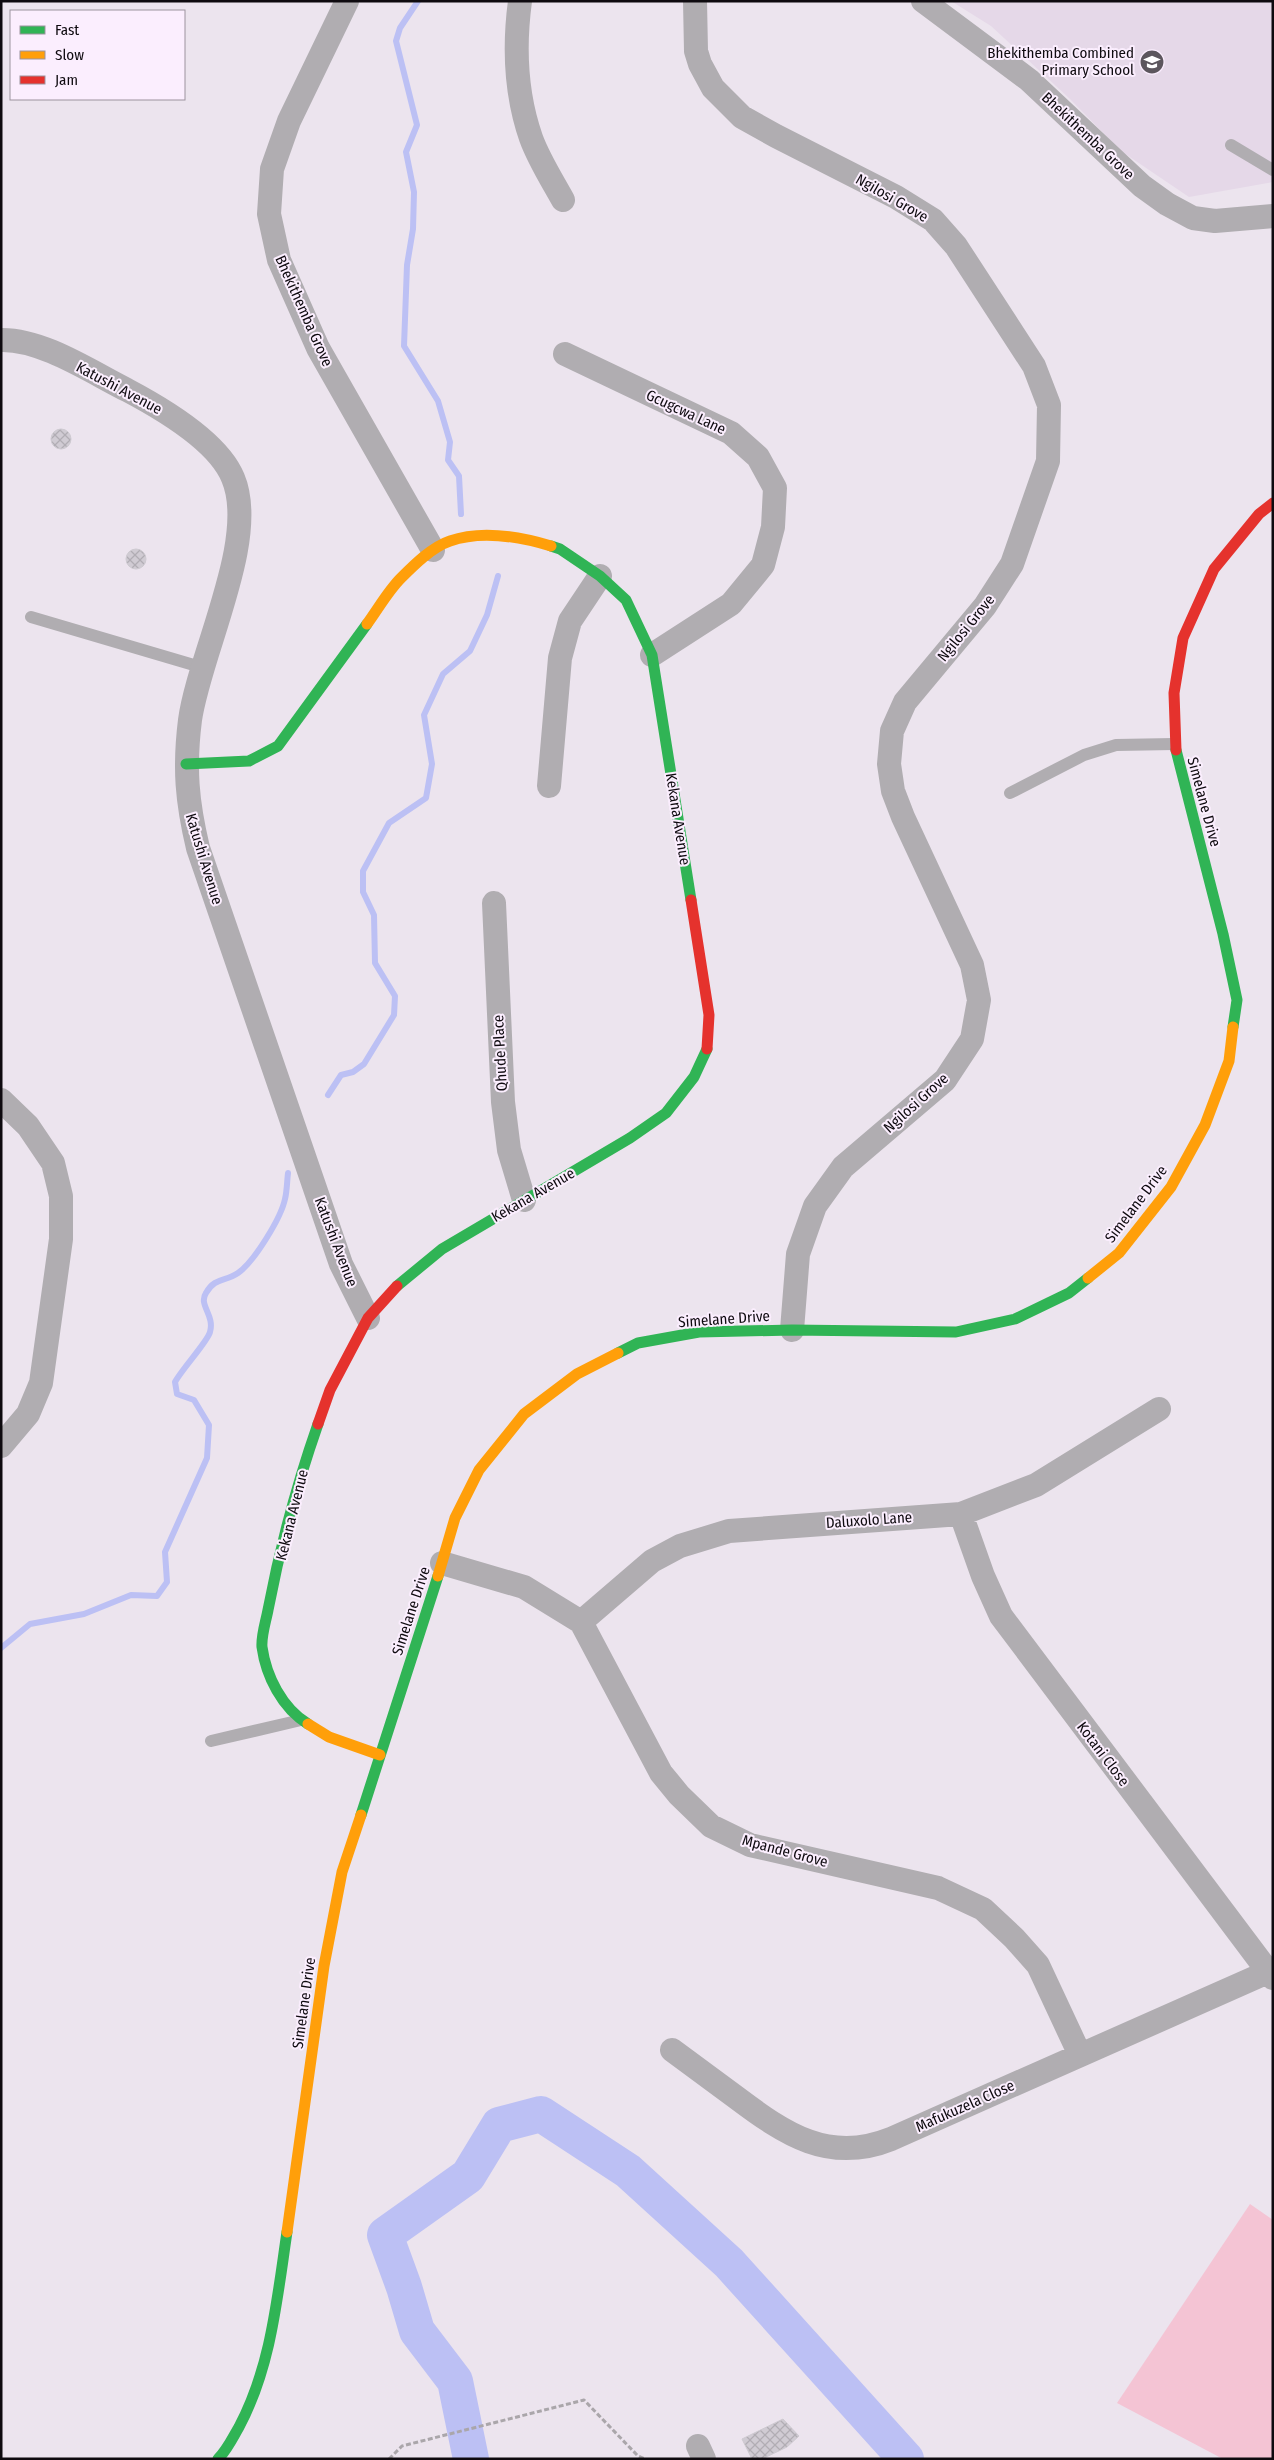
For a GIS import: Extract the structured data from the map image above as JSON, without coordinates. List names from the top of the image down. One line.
{"streets":{"street":["Bhekithemba Grove","Ngilosi Grove","Katushi Avenue","Gcugcwa Lane","Simelane Drive","Kekana Avenue","Qhude Place","Daluxolo Lane","Kotani Close","Mpande Grove","Mafukuzela Close"]},"crossings":[["Bhekithemba Grove","Kekana Avenue"],["Ngilosi Grove","Simelane Drive"],["Katushi Avenue","Kekana Avenue"],["Gcugcwa Lane","Kekana Avenue"],["Simelane Drive","Kekana Avenue"],["Simelane Drive","Mpande Grove"],["Kekana Avenue","Qhude Place"],["Daluxolo Lane","Kotani Close"],["Daluxolo Lane","Mpande Grove"],["Kotani Close","Mafukuzela Close"],["Mpande Grove","Mafukuzela Close"]],"places":{"school or university":["Bhekithemba Combined Primary School"]},"legend":["Fast","Slow","Jam"]}
